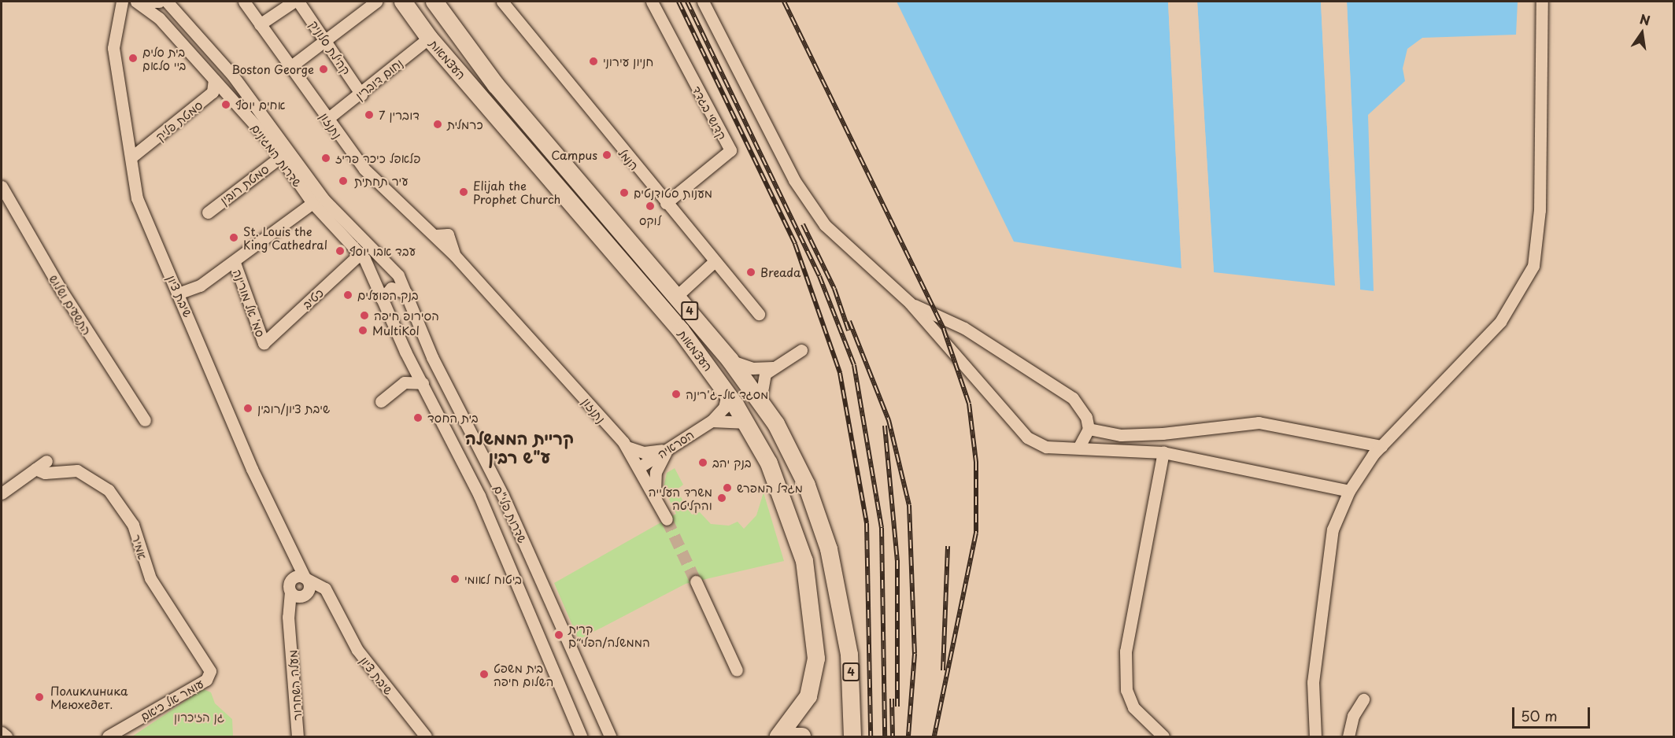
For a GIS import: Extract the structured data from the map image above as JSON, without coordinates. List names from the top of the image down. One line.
{"streets":{"highway":["העצמאות","4"],"street":["קהילת סלוניק","נחום דוברין","קדושי בגדד","סמטת פליק","נתנזון","שדרות המגינים","הנמל","סמטת רובין","שיבת ציון","כטיב","סמ' אל מורינה","התשעים ושלוש","הסראיה","שדרות פלי\"ם","אמיר","מעלה השחרור","עומר אל כיאם"]},"crossings":[["קהילת סלוניק","נחום דוברין"],["העצמאות","נחום דוברין"],["העצמאות","הסראיה"],["נחום דוברין","נתנזון"],["קדושי בגדד","הנמל"],["סמטת פליק","שדרות המגינים"],["סמטת פליק","שיבת ציון"],["נתנזון","הסראיה"],["שדרות המגינים","סמטת רובין"],["שדרות המגינים","כטיב"],["שדרות המגינים","שדרות פלי\"ם"],["שיבת ציון","מעלה השחרור"],["כטיב","סמ' אל מורינה"],["אמיר","עומר אל כיאם"]],"districts":["קריית הממשלה ע\"ש רבין"],"parks":["גן הזיכרון"],"places":["בית סלים ביי סלאם","חניון עירוני","Boston George","אחים יוסף","דוברין 7","כרמלית","Campus","פלאפל כיכר פריז","עיר תחתית","Elijah the Prophet Church","מענות סטודנטים","לוקס","St. Louis the King Cathedral","עבד אבו יוסף","Breada","בנק הפועלים","הסירופ חיפה","MultiKol","מסגד אל-ג'רינה","שיבת ציון/רובין","בית החסד","בנק יהב","מגדל המפרש","משרד העלייה והקליטה","ביטוח לאומי","קרית הממשלה/הפלי״ם","בית משפט השלום חיפה","Поликлиника Меюхедет."],"scale_bar":"50 m","north":"top"}
